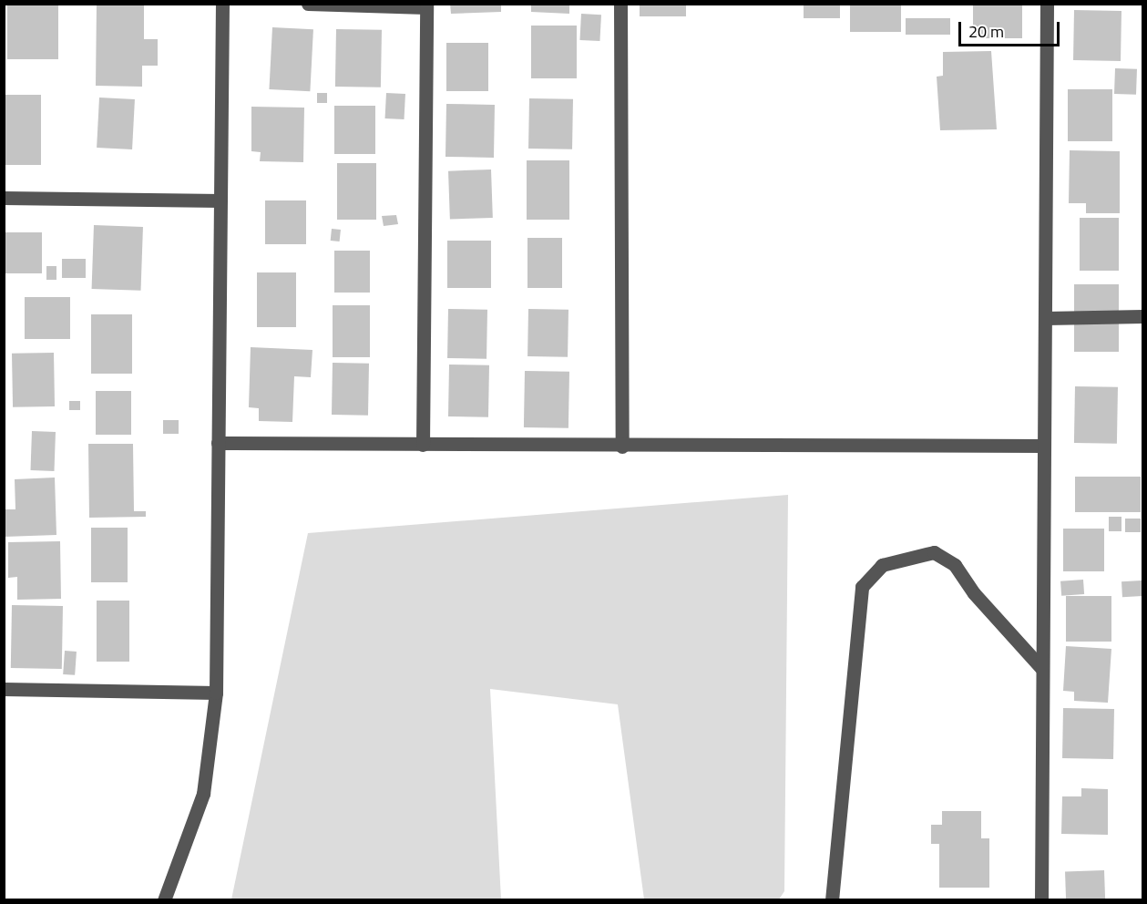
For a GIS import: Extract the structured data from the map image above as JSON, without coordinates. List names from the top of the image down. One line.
{"scale_bar":"20 m"}
